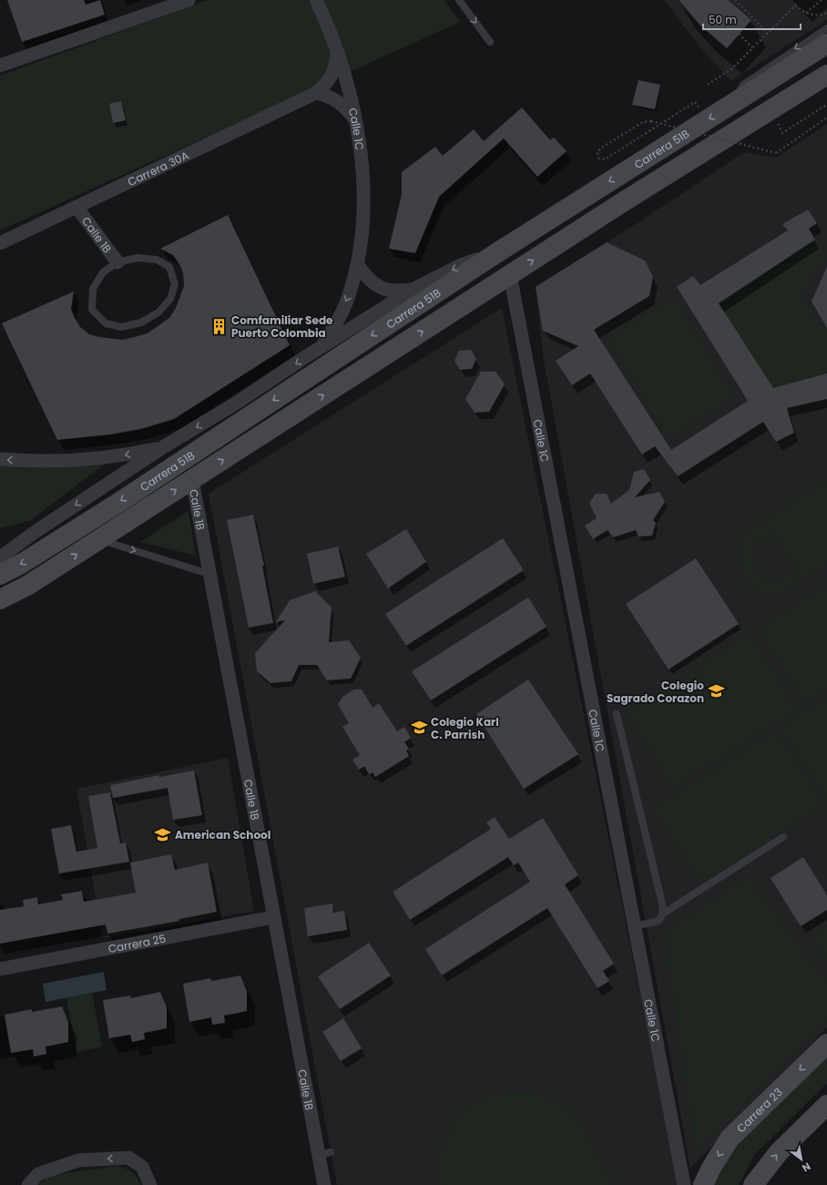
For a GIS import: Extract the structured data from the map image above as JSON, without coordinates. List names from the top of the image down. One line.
{"streets":{"main road":["Carrera 51B","Carrera 23"],"street":["Calle 1C","Carrera 30A","Calle 1B","Carrera 25"]},"crossings":[["Calle 1C","Carrera 51B"],["Calle 1C","Carrera 30A"],["Carrera 51B","Calle 1B"],["Carrera 30A","Calle 1B"],["Calle 1B","Carrera 25"]],"places":{"building":["Comfamiliar Sede Puerto Colombia"],"school or university":["Colegio Sagrado Corazon","Colegio Karl C. Parrish","American School"]},"scale_bar":"50 m","north":"bottom right"}
